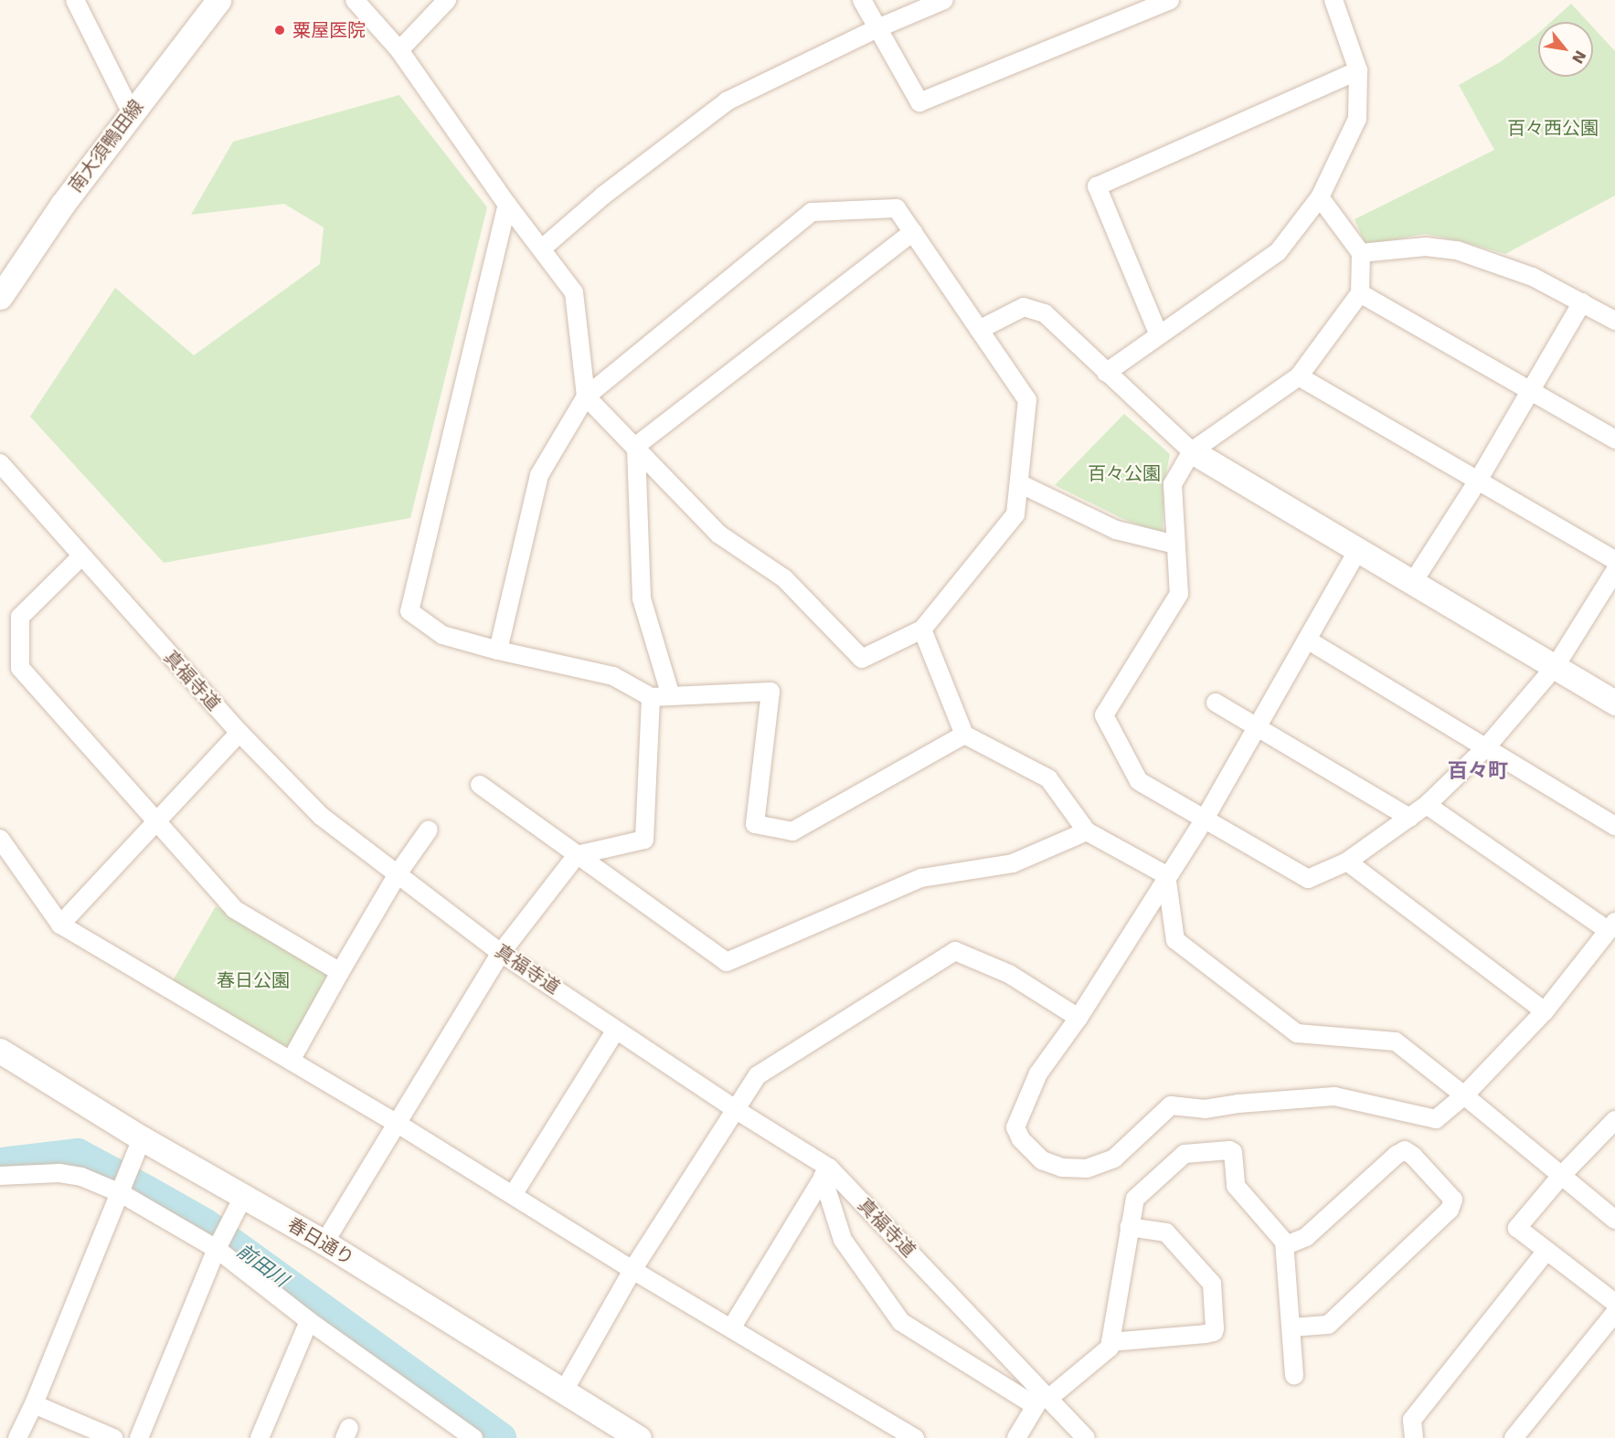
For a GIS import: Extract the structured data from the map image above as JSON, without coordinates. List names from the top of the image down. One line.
{"streets":{"street":["南大須鴨田線","真福寺道","春日通り"]},"districts":["百々町"],"water":["前田川"],"parks":["百々西公園","百々公園","春日公園"],"places":["粟屋医院"],"north":"bottom right"}
